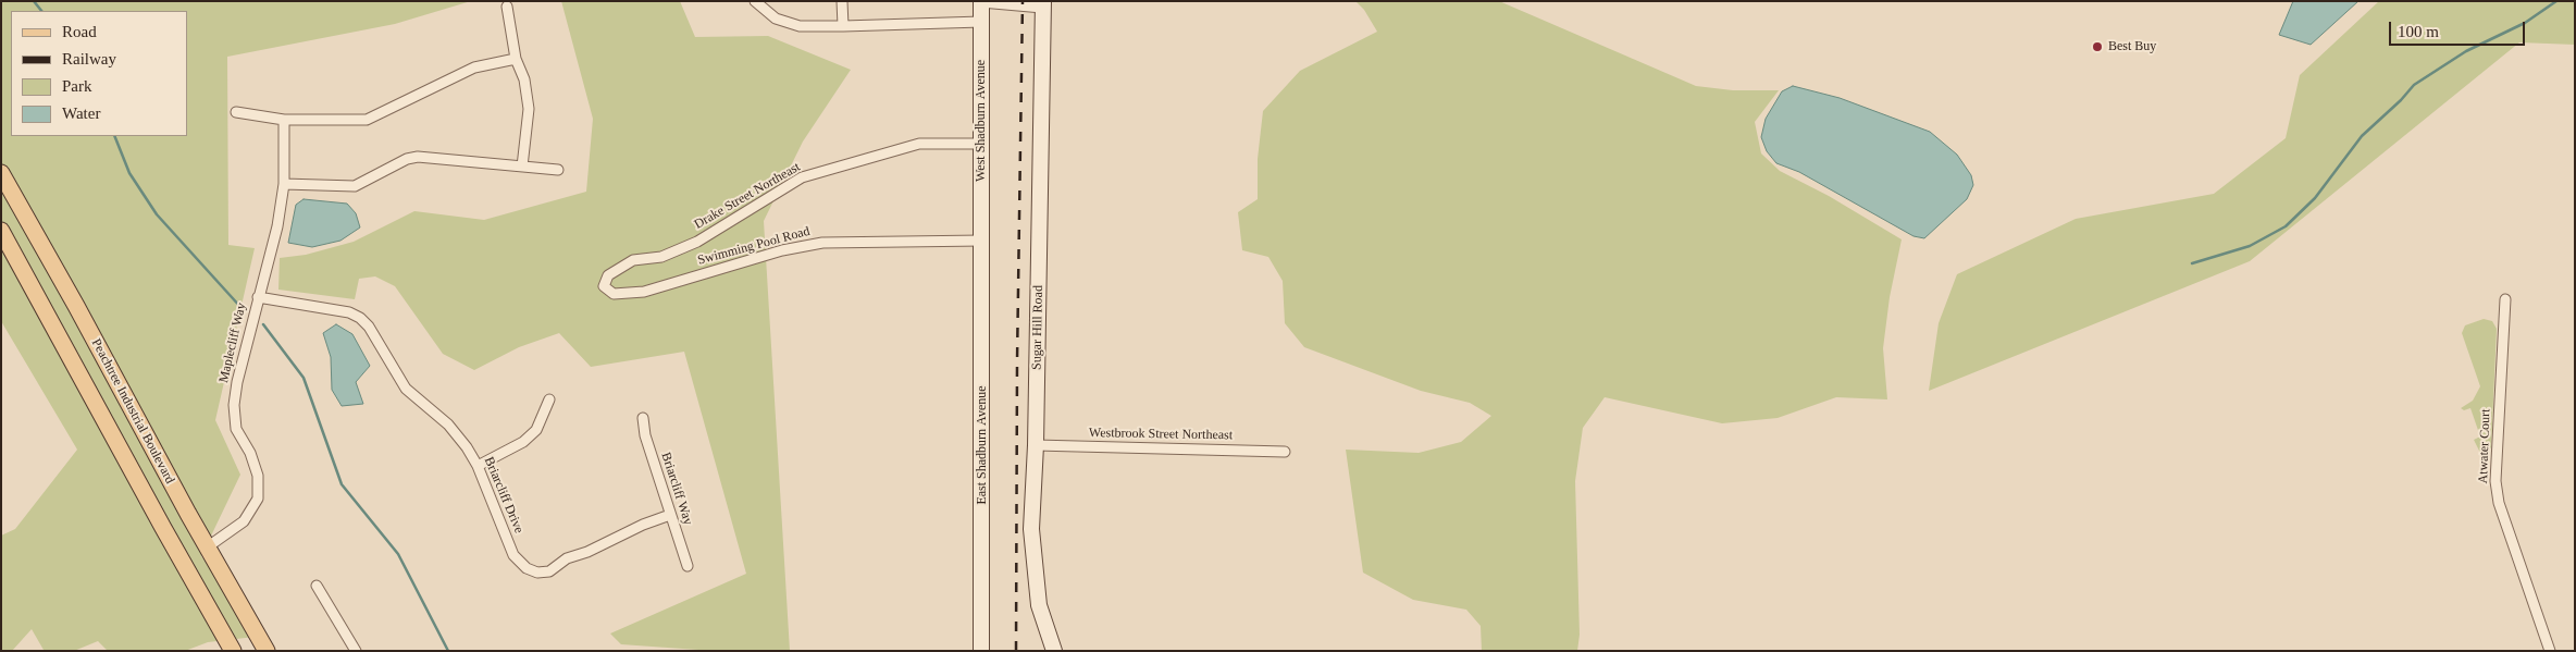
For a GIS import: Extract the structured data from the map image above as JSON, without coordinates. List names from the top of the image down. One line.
{"streets":{"main road":["Peachtree Industrial Boulevard"],"street":["West Shadburn Avenue","Drake Street Northeast","Swimming Pool Road","Sugar Hill Road","Maplecliff Way","Westbrook Street Northeast","East Shadburn Avenue","Atwater Court","Briarcliff Way","Briarcliff Drive"]},"crossings":[["West Shadburn Avenue","Drake Street Northeast"],["West Shadburn Avenue","Swimming Pool Road"],["West Shadburn Avenue","East Shadburn Avenue"],["Drake Street Northeast","Swimming Pool Road"],["Swimming Pool Road","East Shadburn Avenue"],["Sugar Hill Road","Westbrook Street Northeast"],["Maplecliff Way","Peachtree Industrial Boulevard"],["Maplecliff Way","Briarcliff Drive"],["Briarcliff Way","Briarcliff Drive"]],"places":["Best Buy"],"legend":["Road","Railway","Park","Water"],"scale_bar":"100 m"}
